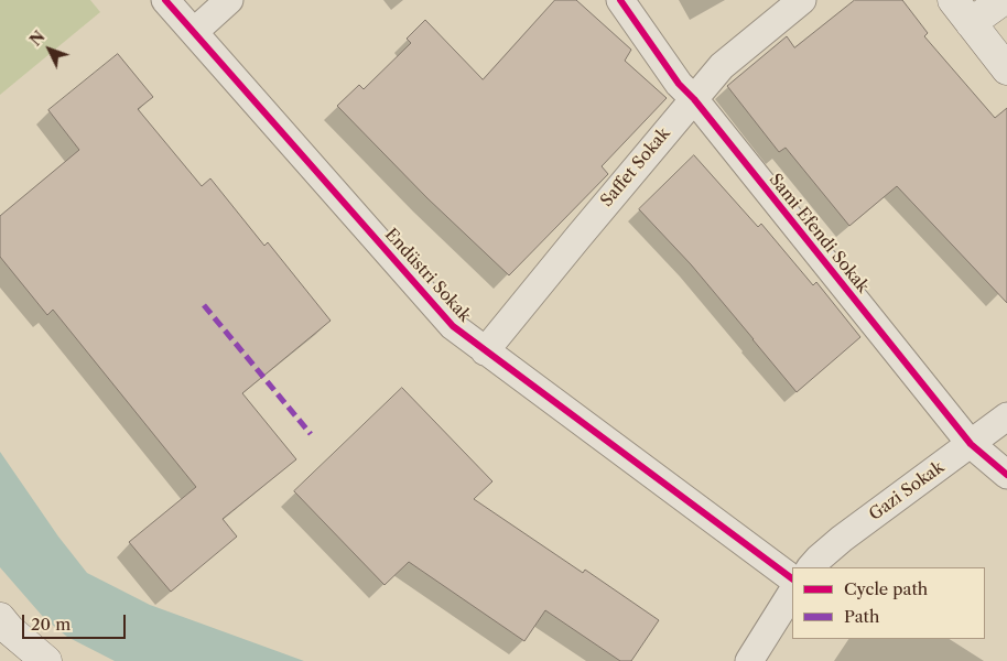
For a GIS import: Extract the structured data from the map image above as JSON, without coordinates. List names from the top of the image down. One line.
{"streets":{"street":["Saffet Sokak","Sami Efendi Sokak","Endüstri Sokak","Gazi Sokak"]},"crossings":[["Saffet Sokak","Sami Efendi Sokak"],["Saffet Sokak","Endüstri Sokak"],["Sami Efendi Sokak","Gazi Sokak"]],"legend":["Cycle path","Path"],"scale_bar":"20 m","north":"top left"}
